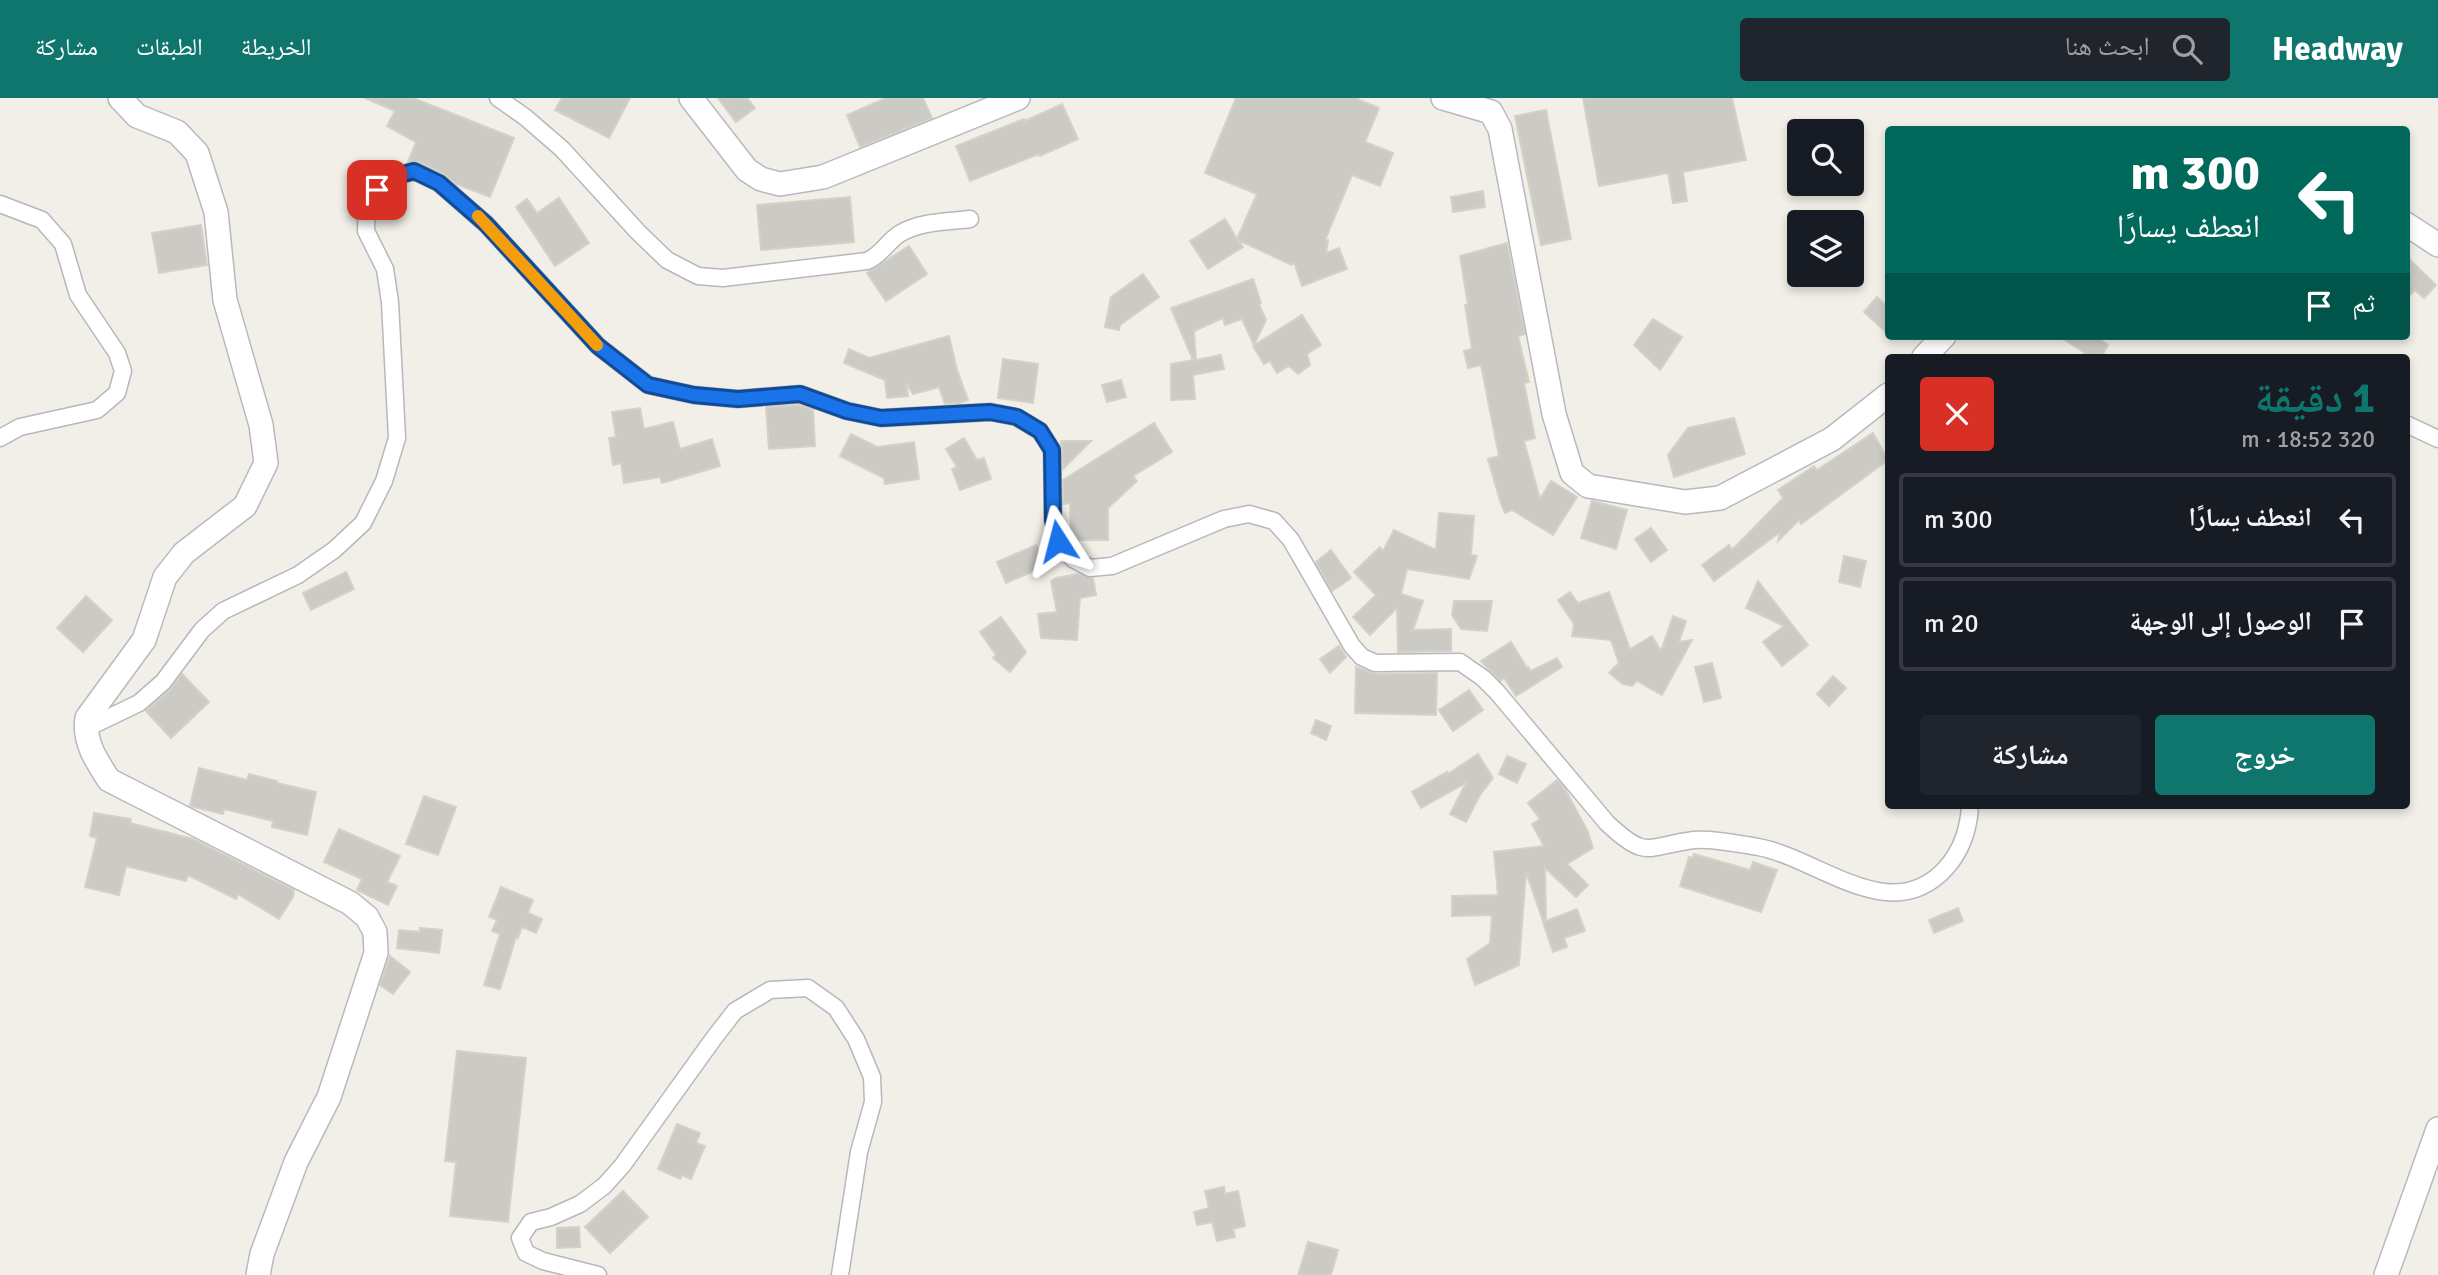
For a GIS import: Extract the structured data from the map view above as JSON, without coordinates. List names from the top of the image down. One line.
{"page":{"header":"Headway","search":"ابحث هنا","nav":["الخريطة","الطبقات","مشاركة"],"turn":["300 m","انعطف يسارًا"],"then":"ثم","heading":["1 دقيقة","320 m · 18:52"],"list":[{"name":"انعطف يسارًا","value":"300 m"},{"name":"الوصول إلى الوجهة","value":"20 m"}],"buttons":["خروج","مشاركة"]}}
